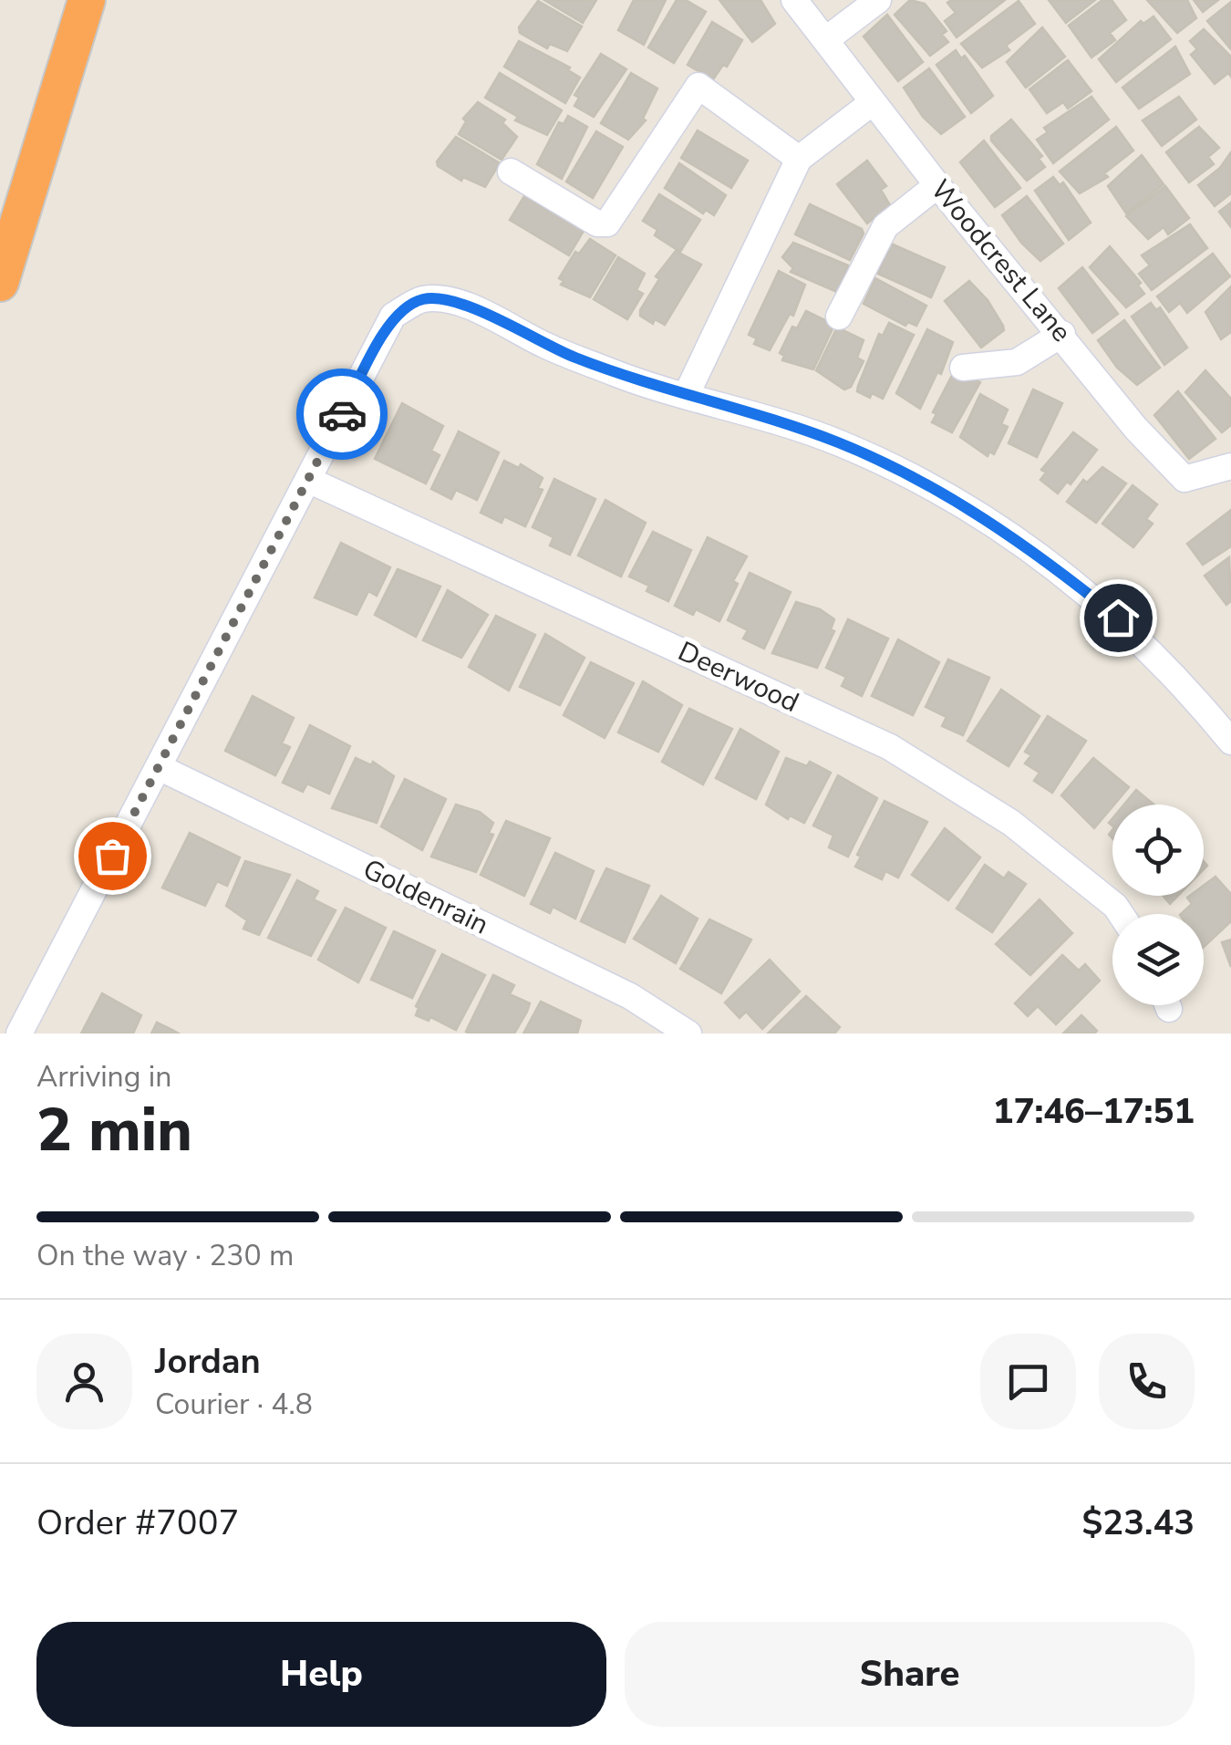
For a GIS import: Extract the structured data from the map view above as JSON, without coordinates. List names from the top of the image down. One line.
{"streets":{"street":["Woodcrest Lane","Deerwood","Goldenrain"]},"page":{"heading":["2 min","Arriving in","17:46–17:51"],"panel":["Jordan","Courier · 4.8","Order #7007","$23.43"],"bar":"On the way · 230 m","buttons":["Help","Share"]}}
